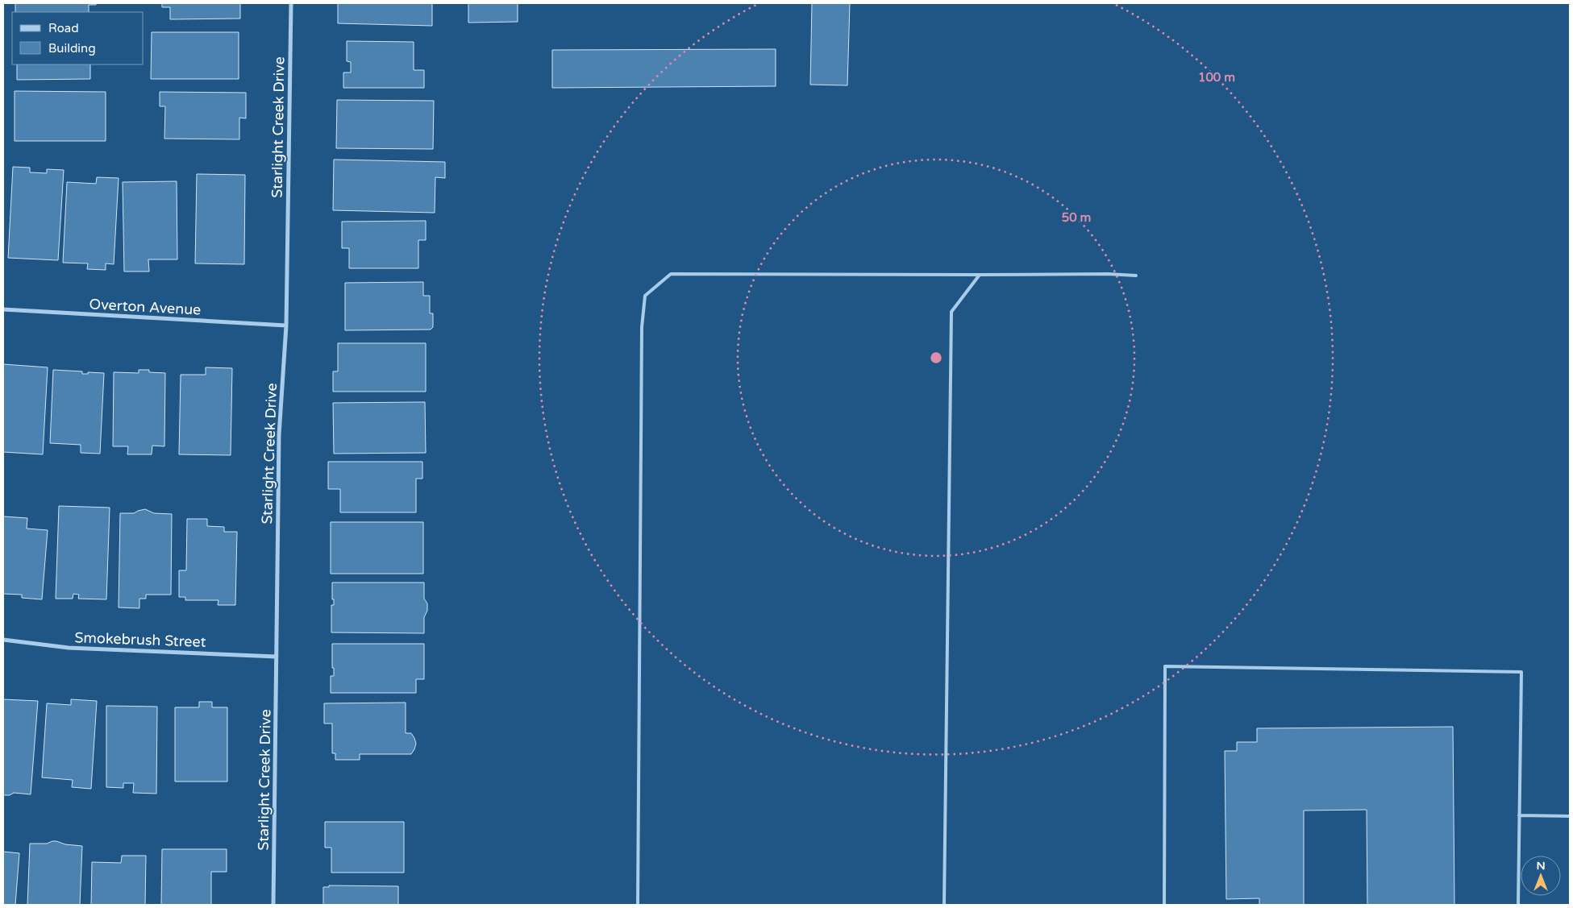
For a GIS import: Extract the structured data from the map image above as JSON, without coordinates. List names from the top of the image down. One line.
{"streets":{"street":["Starlight Creek Drive","Overton Avenue","Smokebrush Street"]},"crossings":[["Starlight Creek Drive","Overton Avenue"],["Starlight Creek Drive","Smokebrush Street"]],"legend":["Road","Building"],"north":"top","rings":["100 m","50 m"]}
